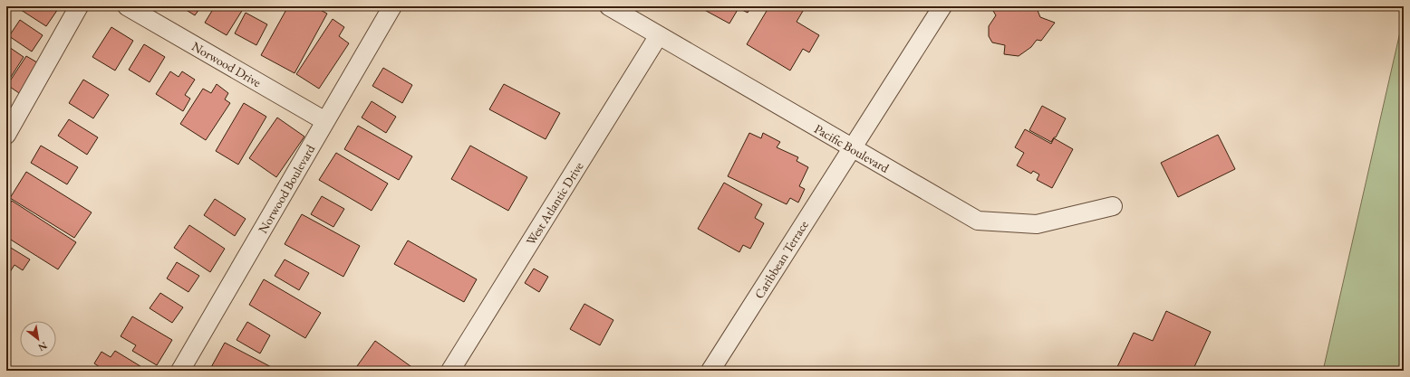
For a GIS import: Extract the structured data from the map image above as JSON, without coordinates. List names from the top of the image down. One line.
{"streets":{"street":["Norwood Drive","Pacific Boulevard","Norwood Boulevard","West Atlantic Drive","Caribbean Terrace"]},"crossings":[["Norwood Drive","Norwood Boulevard"],["Pacific Boulevard","West Atlantic Drive"],["Pacific Boulevard","Caribbean Terrace"]],"north":"bottom right"}
